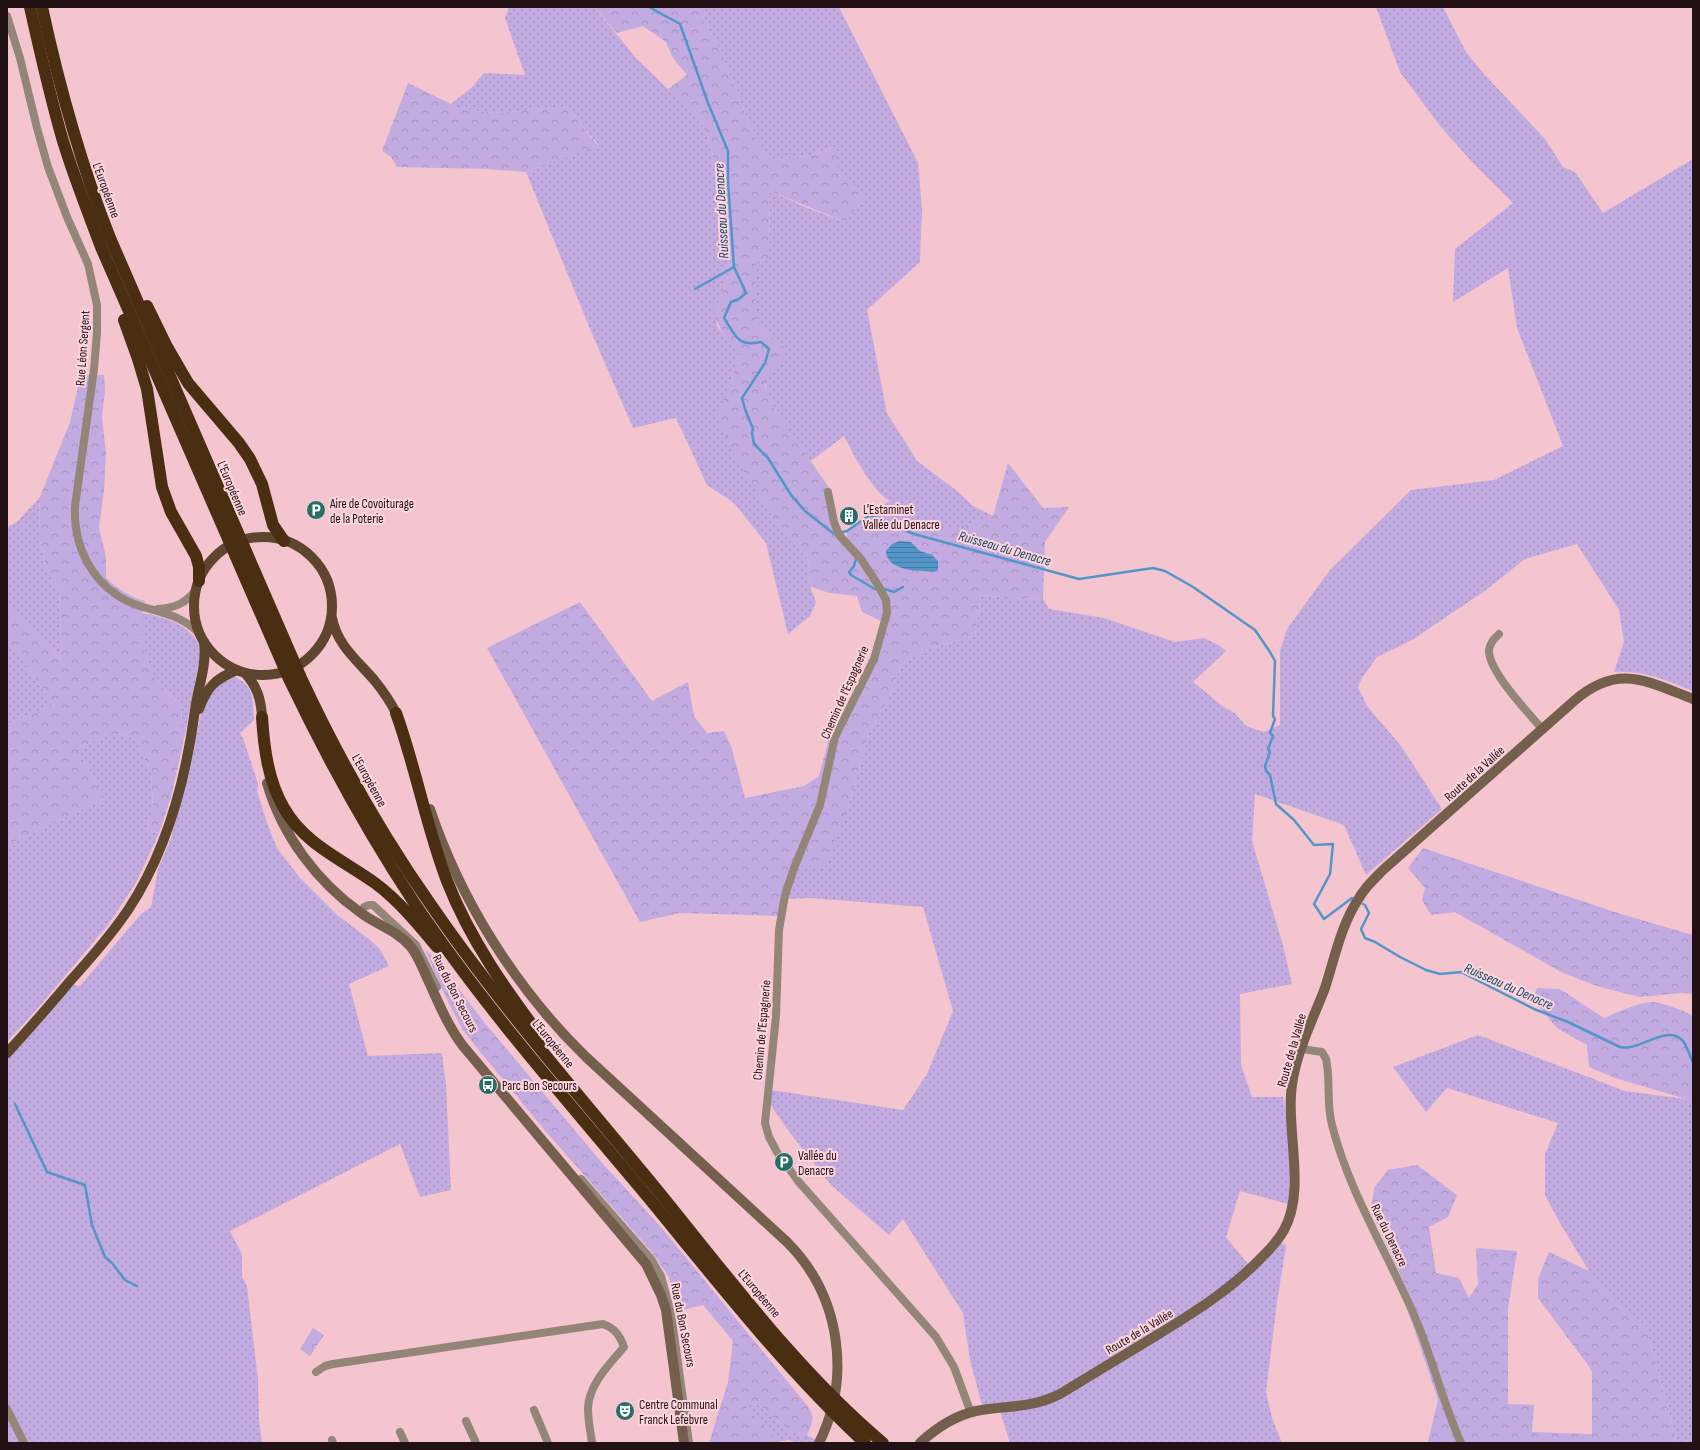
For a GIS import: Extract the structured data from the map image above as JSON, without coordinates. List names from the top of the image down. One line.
{"streets":{"highway":["L'Européenne"],"main road":["Route de la Vallée","Rue du Bon Secours"],"street":["Rue Léon Sergent","Chemin de l'Espagnerie","Rue du Denacre"]},"crossings":[["Chemin de l'Espagnerie","Route de la Vallée"],["Route de la Vallée","Rue du Denacre"]],"water":["Ruisseau du Denacre"],"places":{"parking":["Aire de Covoiturage de la Poterie","Vallée du Denacre"],"building":["L'Estaminet Vallée du Denacre"],"bus stop":["Parc Bon Secours"],"theatre":["Centre Communal Franck Lefebvre"]}}
